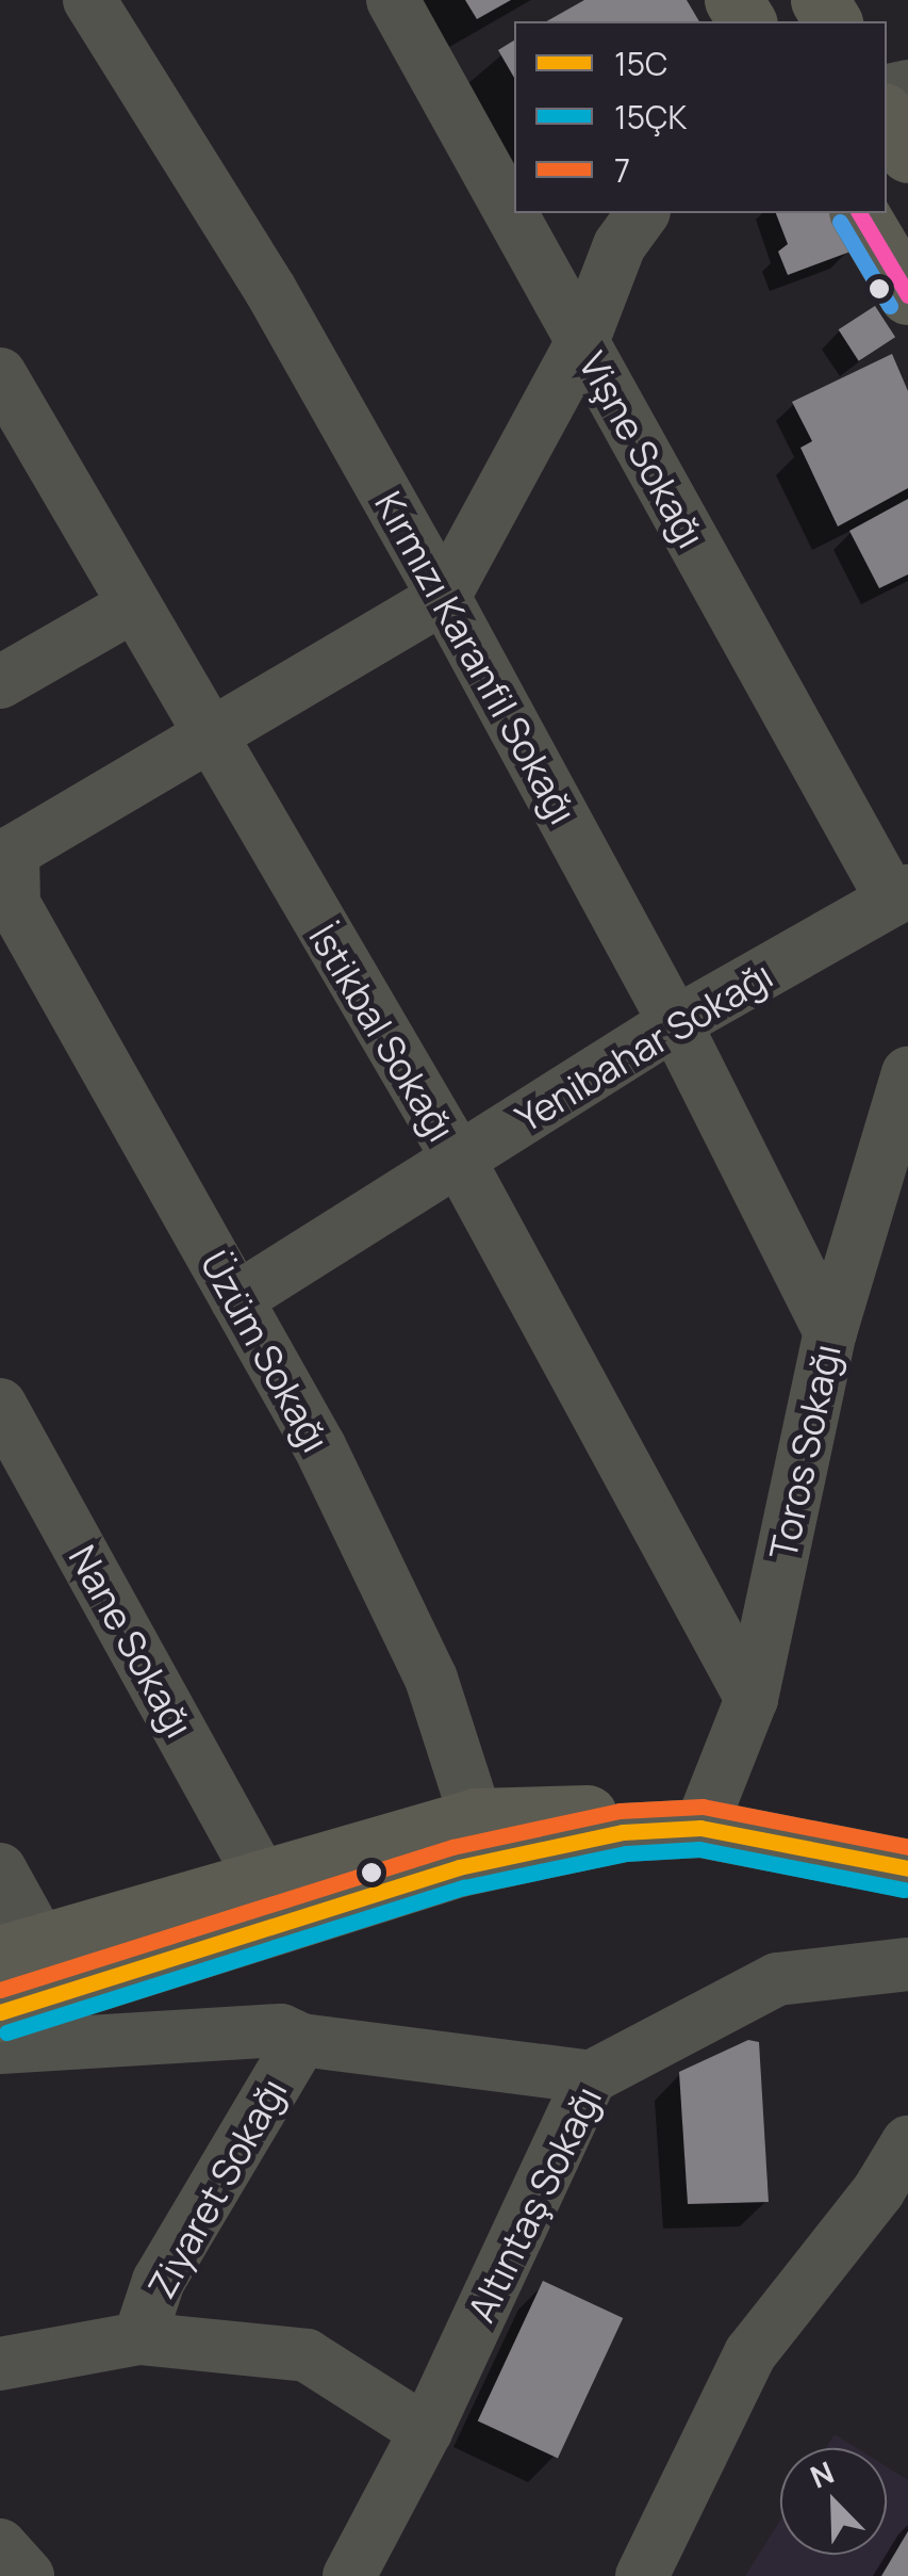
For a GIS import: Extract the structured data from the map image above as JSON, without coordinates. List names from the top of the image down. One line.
{"streets":{"street":["Vişne Sokağı","Kırmızı Karanfil Sokağı","İstikbal Sokağı","Yenibahar Sokağı","Üzüm Sokağı","Toros Sokağı","Nane Sokağı","Ziyaret Sokağı","Altıntaş Sokağı"]},"crossings":[["Vişne Sokağı","Yenibahar Sokağı"],["Kırmızı Karanfil Sokağı","Yenibahar Sokağı"],["Kırmızı Karanfil Sokağı","Toros Sokağı"],["İstikbal Sokağı","Yenibahar Sokağı"],["İstikbal Sokağı","Üzüm Sokağı"],["İstikbal Sokağı","Toros Sokağı"],["Yenibahar Sokağı","Üzüm Sokağı"],["Ziyaret Sokağı","Altıntaş Sokağı"]],"lines":["transit line 7","transit line 15C","transit line 15ÇK"],"legend":["15C","15ÇK","7"],"north":"top left"}
